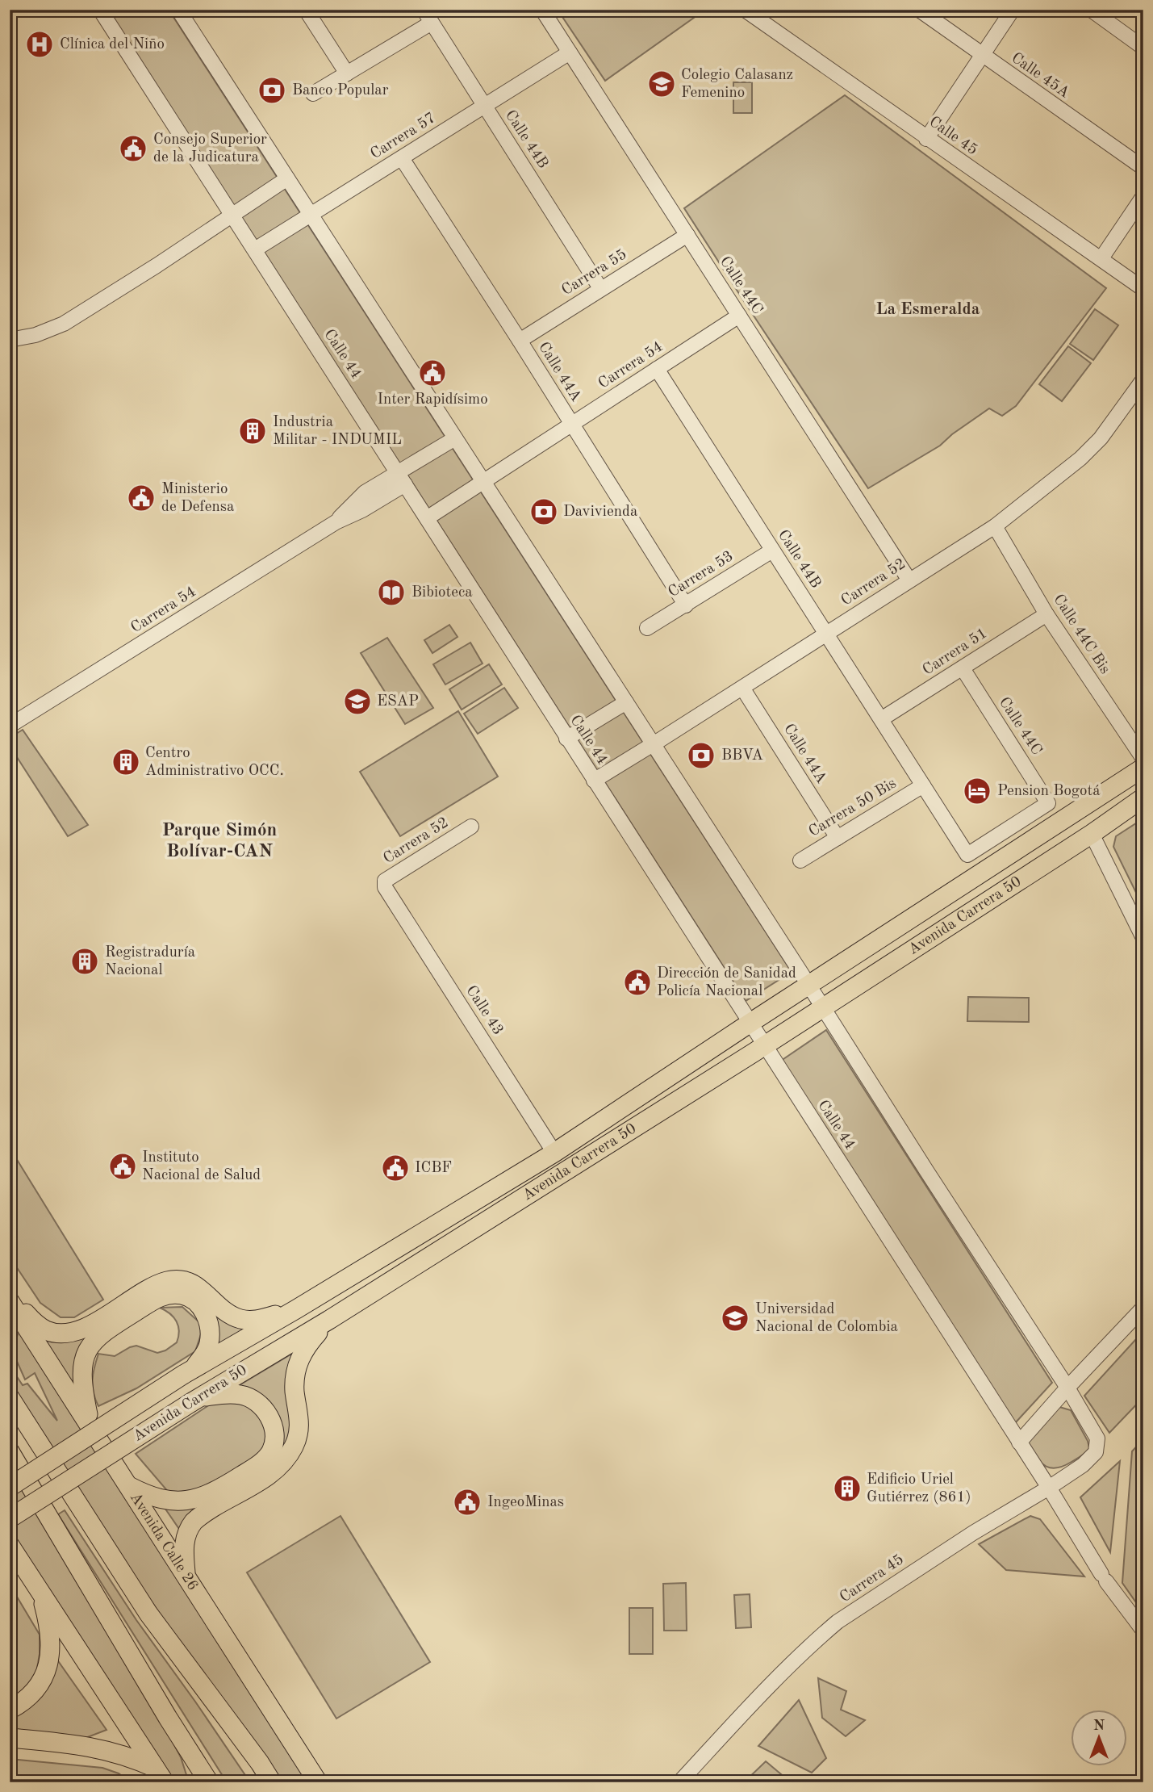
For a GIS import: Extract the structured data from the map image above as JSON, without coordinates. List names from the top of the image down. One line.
{"streets":{"main road":["Avenida Carrera 50","Avenida Calle 26"],"street":["Calle 45A","Carrera 57","Calle 45","Calle 44B","Carrera 55","Calle 44C","Calle 44","Carrera 54","Calle 44A","Carrera 53","Carrera 52","Calle 44C Bis","Carrera 51","Carrera 50 Bis","Calle 43","Carrera 45"]},"crossings":[["Carrera 57","Calle 44B"],["Carrera 57","Calle 44C"],["Carrera 57","Calle 44"],["Carrera 57","Calle 44A"],["Calle 44B","Carrera 55"],["Calle 44B","Calle 44C"],["Calle 44B","Carrera 54"],["Calle 44B","Carrera 53"],["Calle 44B","Carrera 52"],["Calle 44B","Carrera 51"],["Calle 44B","Carrera 50 Bis"],["Carrera 55","Calle 44C"],["Carrera 55","Calle 44A"],["Calle 44C","Carrera 54"],["Calle 44C","Carrera 52"],["Calle 44C","Carrera 51"],["Calle 44","Carrera 54"],["Calle 44","Carrera 52"],["Calle 44","Avenida Carrera 50"],["Calle 44","Carrera 45"],["Carrera 54","Calle 44A"],["Calle 44A","Carrera 53"],["Calle 44A","Carrera 52"],["Calle 44A","Carrera 50 Bis"],["Carrera 52","Calle 44C Bis"],["Carrera 52","Calle 43"],["Calle 44C Bis","Carrera 51"],["Avenida Carrera 50","Calle 43"]],"districts":["La Esmeralda","Parque Simón Bolívar-CAN"],"places":{"hospital":["Clínica del Niño"],"school or university":["Colegio Calasanz Femenino","ESAP","Universidad Nacional de Colombia"],"bank":["Banco Popular","Davivienda","BBVA"],"public building":["Consejo Superior de la Judicatura","Inter Rapidísimo","Ministerio de Defensa","Dirección de Sanidad Policía Nacional","Instituto Nacional de Salud","ICBF","IngeoMinas"],"building":["Industria Militar - INDUMIL","Centro Administrativo OCC.","Registraduría Nacional","Edificio Uriel Gutiérrez (861)"],"library":["Bibioteca"],"hotel":["Pension Bogotá"]},"north":"top"}
